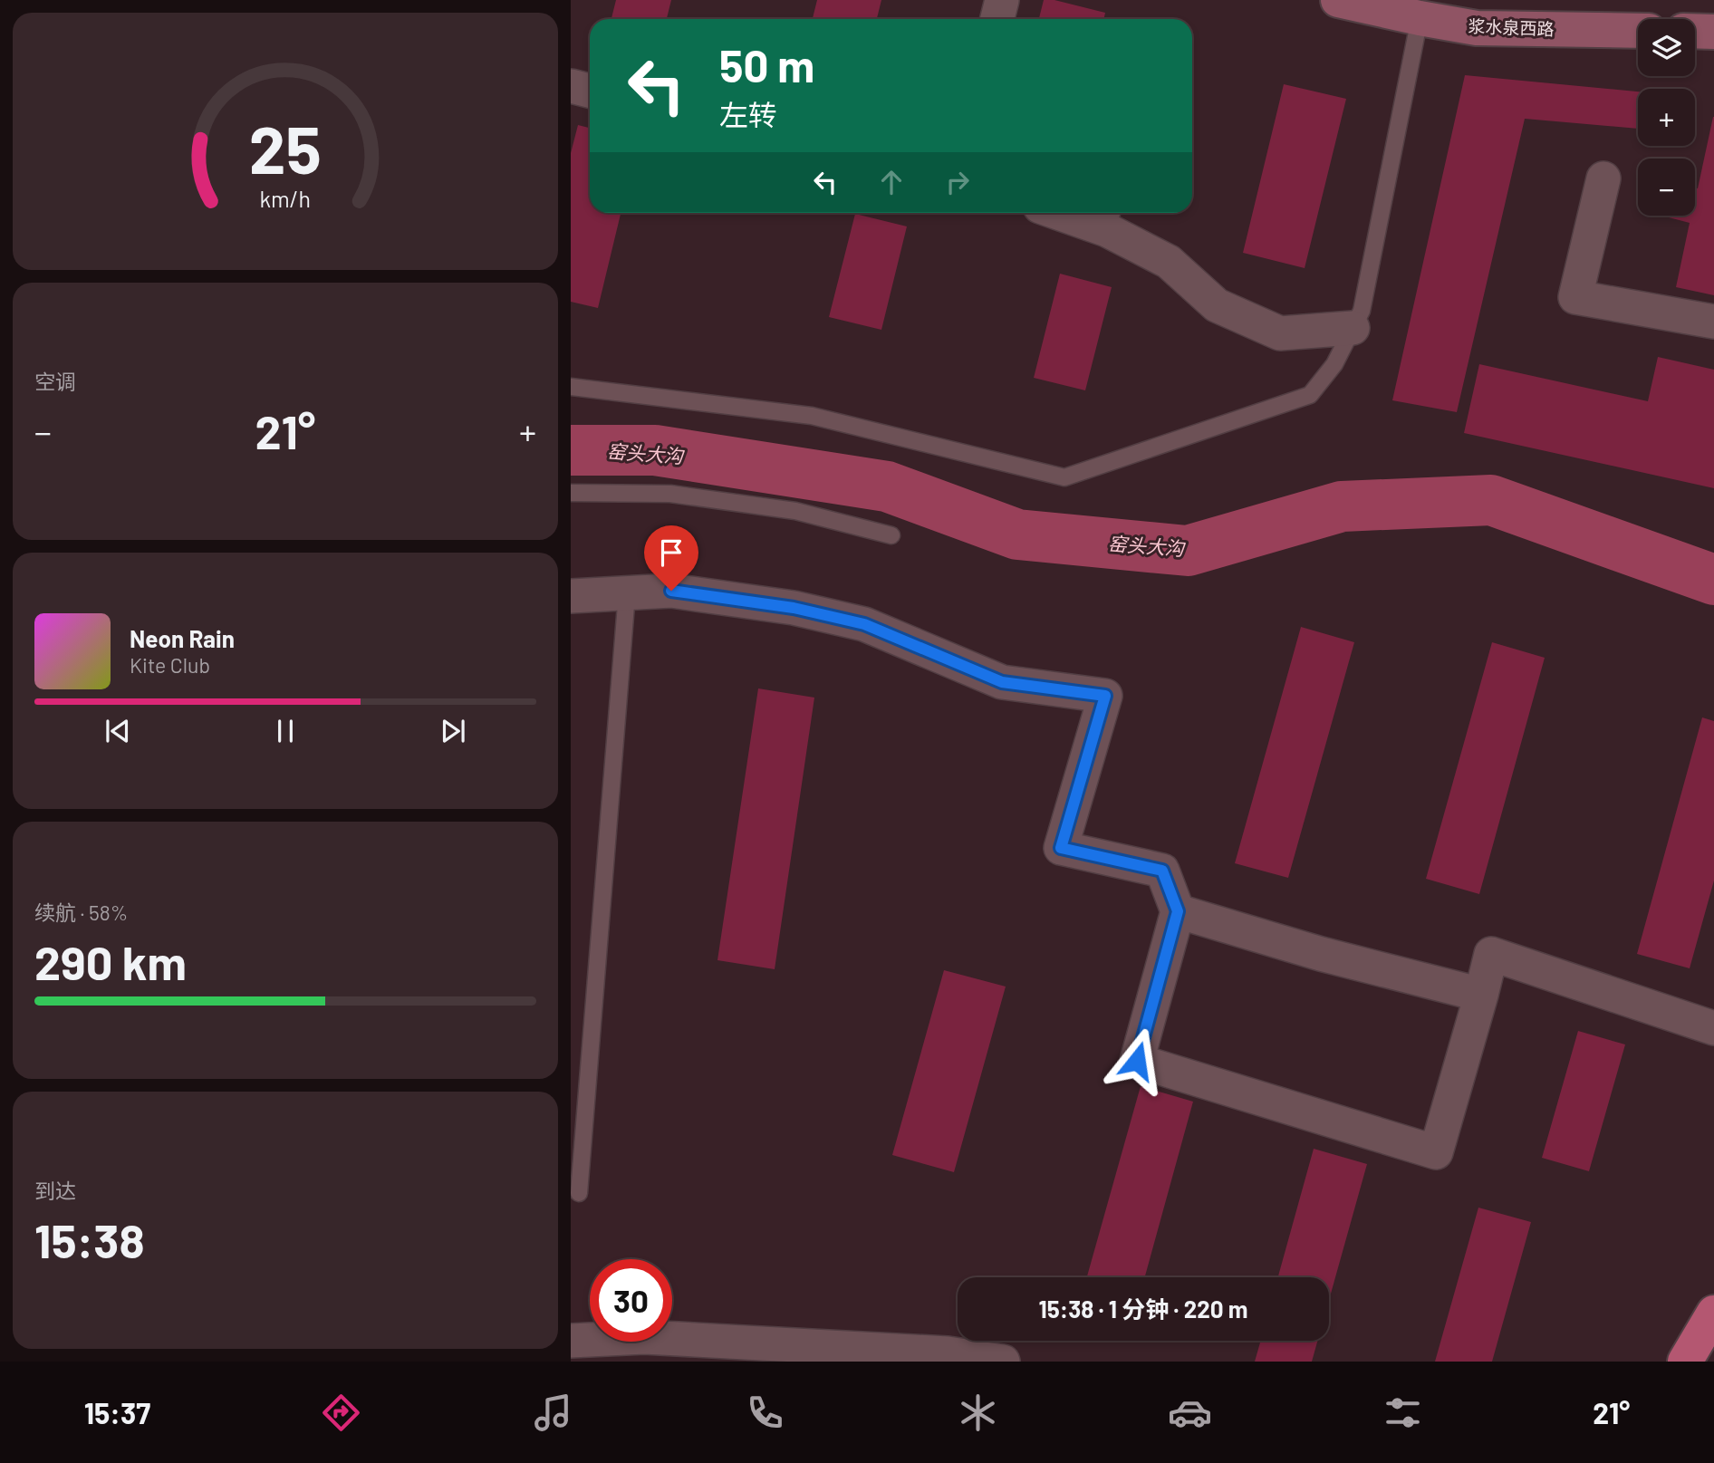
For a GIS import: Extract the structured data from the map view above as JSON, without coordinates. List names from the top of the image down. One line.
{"streets":{"street":["浆水泉西路"]},"water":["窑头大沟"],"page":{"map_buttons":["+","−"],"turn":["50 m","左转"],"tile":["空调",["续航 · 58%","290 km"],["到达","15:38"]],"heat":["−","21°","+"],"song":["Neon Rain","Kite Club"],"limit":"30","trip":"15:38 · 1 分钟 · 220 m","tabs":["15:37","21°"],"gauge":["25","km/h"]}}
